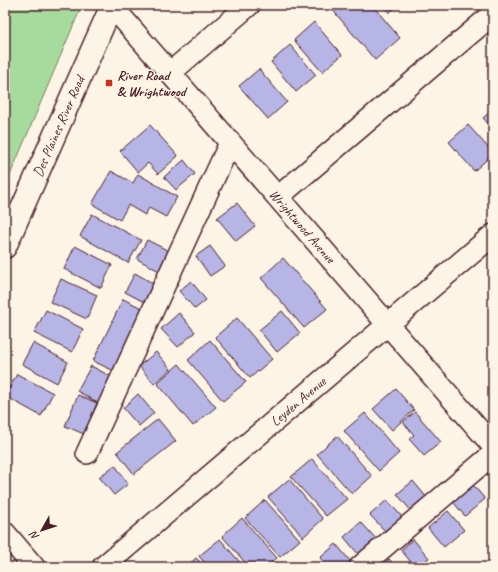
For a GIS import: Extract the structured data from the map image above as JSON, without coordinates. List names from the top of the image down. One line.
{"streets":{"main road":["Des Plaines River Road"],"street":["Wrightwood Avenue","Leyden Avenue"]},"crossings":[["Des Plaines River Road","Wrightwood Avenue"],["Wrightwood Avenue","Leyden Avenue"]],"places":{"transit":["River Road & Wrightwood"]},"north":"bottom left"}
